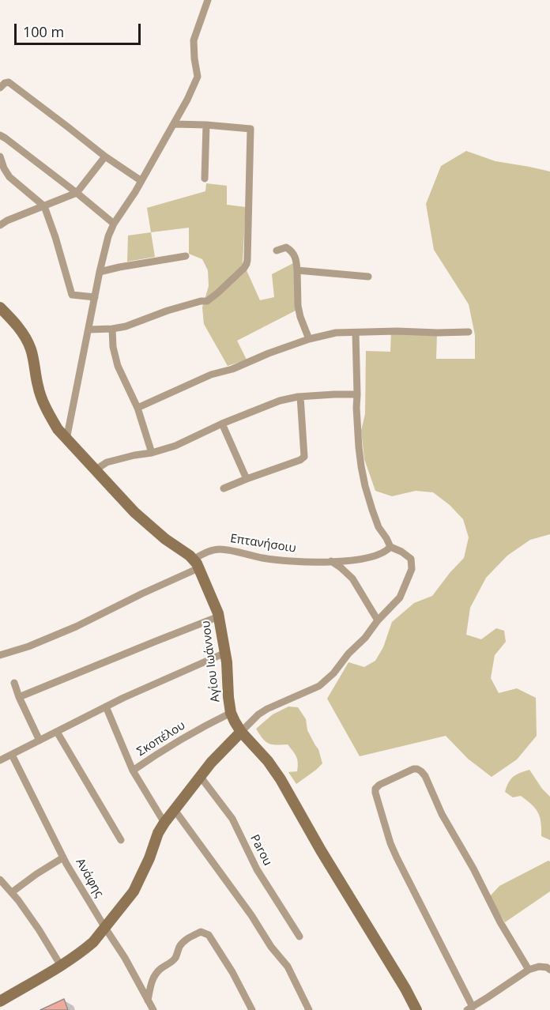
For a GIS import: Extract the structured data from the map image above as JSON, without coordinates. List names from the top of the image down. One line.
{"streets":{"street":["Επτανήσοιυ","Αγίου Ιωάννου","Σκοπέλου","Parou","Ανάφης"]},"crossings":[["Επτανήσοιυ","Αγίου Ιωάννου"],["Αγίου Ιωάννου","Σκοπέλου"]],"scale_bar":"100 m"}
